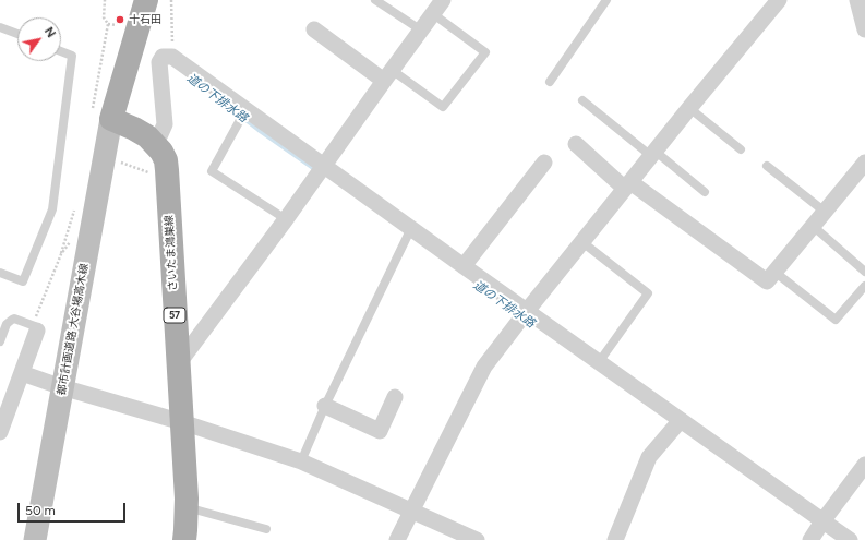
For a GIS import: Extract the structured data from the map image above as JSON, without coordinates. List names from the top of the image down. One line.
{"streets":{"main road":["さいたま鴻巣線","57"],"street":["都市計画道路 大谷場高木線"]},"crossings":[["さいたま鴻巣線","都市計画道路 大谷場高木線"]],"water":["道の下排水路"],"places":["十石田"],"scale_bar":"50 m","north":"top right"}
